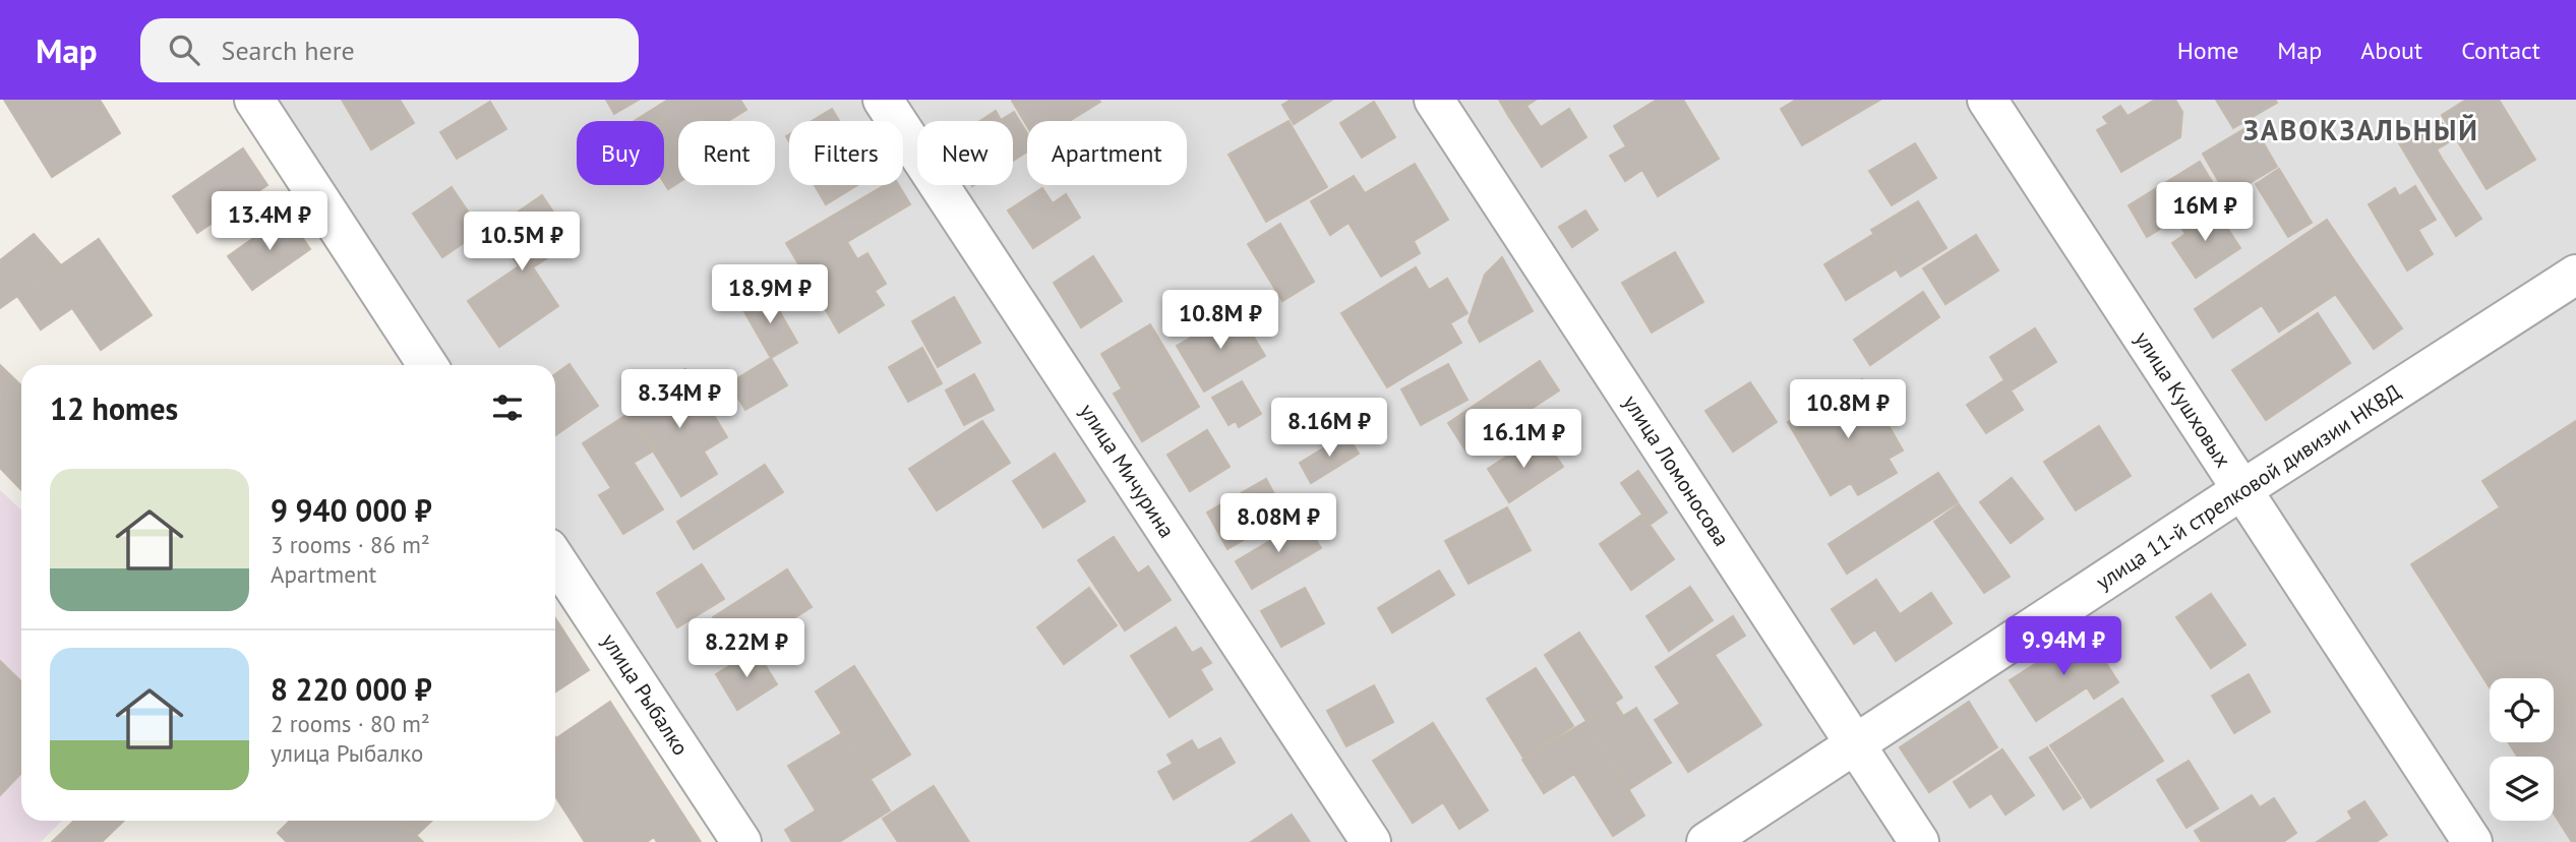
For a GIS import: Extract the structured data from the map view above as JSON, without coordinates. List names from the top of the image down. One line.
{"streets":{"street":["улица Кушховых","улица Мичурина","улица Ломоносова","улица 11-й стрелковой дивизии НКВД","улица Рыбалко"]},"crossings":[["улица Кушховых","улица 11-й стрелковой дивизии НКВД"],["улица Ломоносова","улица 11-й стрелковой дивизии НКВД"]],"districts":["ЗАВОКЗАЛЬНЫЙ"],"page":{"header":"Map","search":"Search here","nav":["Home","Map","About","Contact"],"chip":["Buy","Rent","Filters","New","Apartment"],"price":["16M ₽","13.4M ₽","10.5M ₽","18.9M ₽","10.8M ₽","8.34M ₽","10.8M ₽","8.16M ₽","16.1M ₽","8.08M ₽","9.94M ₽","8.22M ₽"],"heading":"12 homes","list":[{"name":"9 940 000 ₽","note":"3 rooms · 86 m² · Apartment"},{"name":"8 220 000 ₽","note":"2 rooms · 80 m² · улица Рыбалко"}]}}
